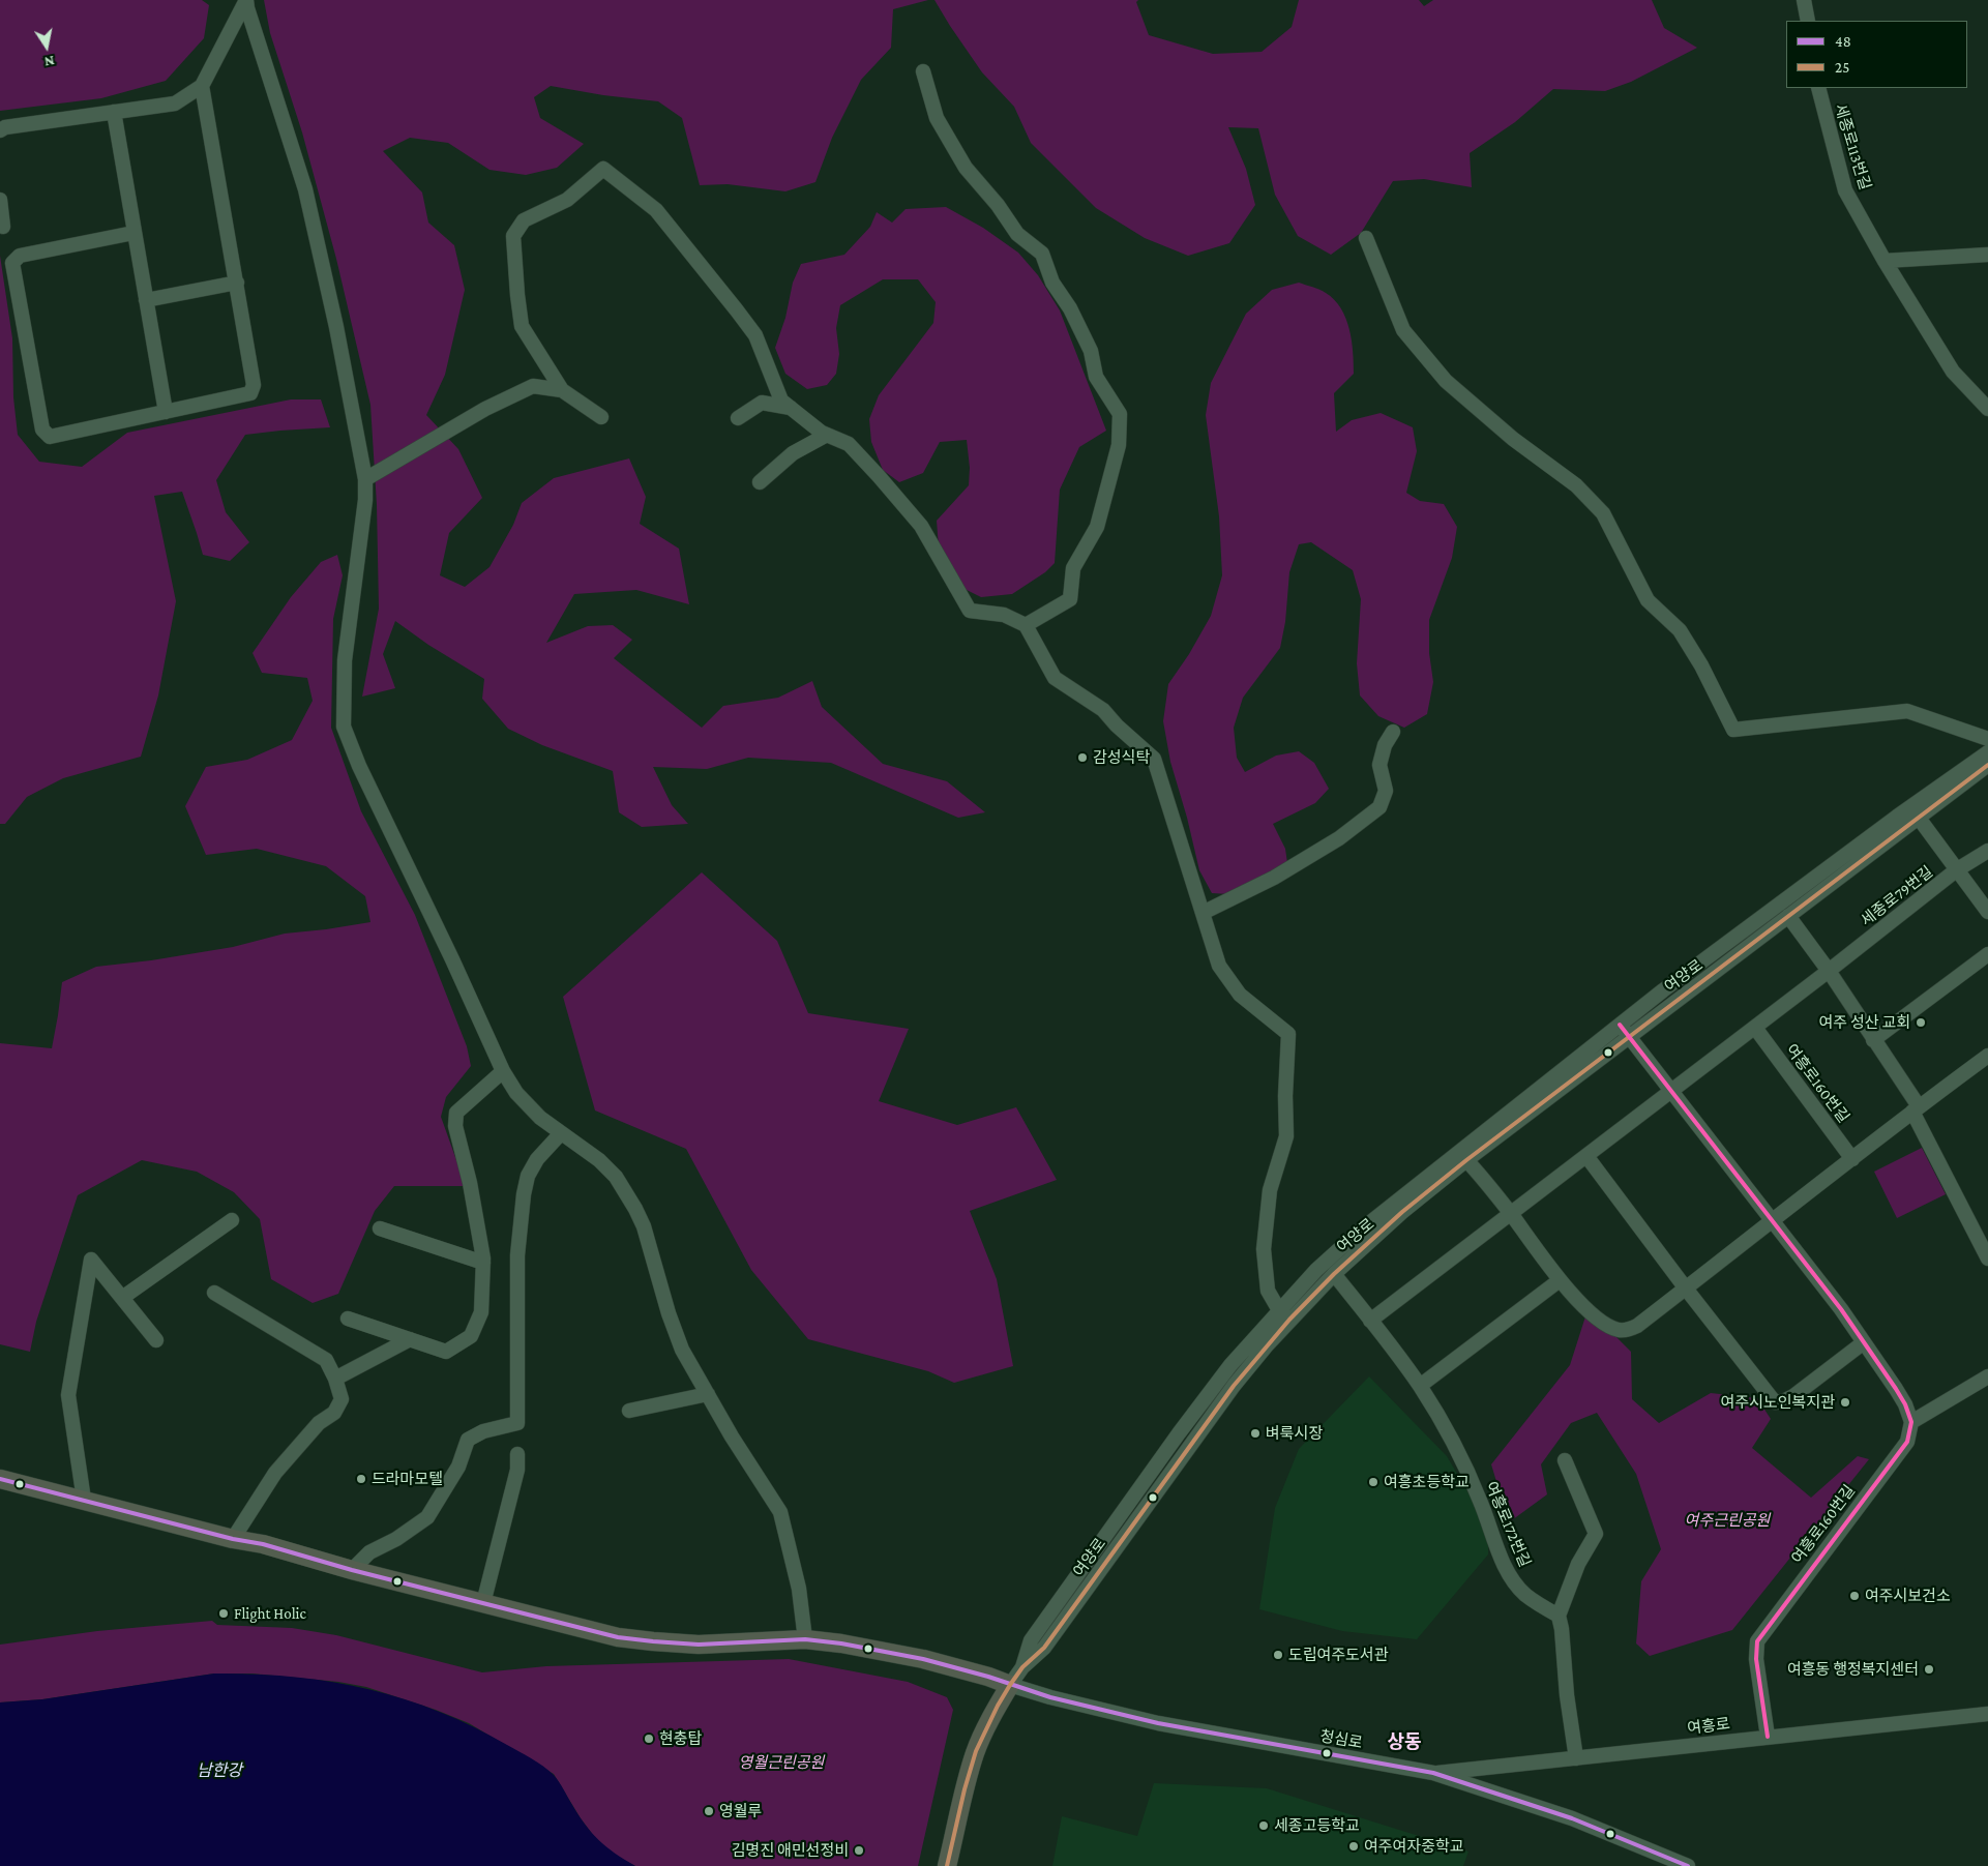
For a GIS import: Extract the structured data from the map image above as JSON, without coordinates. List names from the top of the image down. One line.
{"streets":{"main road":["여양로"],"street":["세종로113번길","세종로79번길","여흥로160번길","여흥로172번길","여흥로","청심로"]},"crossings":[["여양로","여흥로172번길"],["여양로","청심로"],["여흥로160번길","여흥로"],["여흥로","청심로"]],"districts":["상동"],"water":["남한강"],"parks":["여주근린공원","영월근린공원"],"places":["감성식탁","여주 성산 교회","여주시노인복지관","벼룩시장","드라마모텔","여흥초등학교","여주시보건소","Flight Holic","도립여주도서관","여흥동 행정복지센터","현충탑","영월루","세종고등학교","여주여자중학교","김명진 애민선정비"],"lines":["transit line 25","transit line 48"],"legend":["48","25"],"north":"bottom"}
